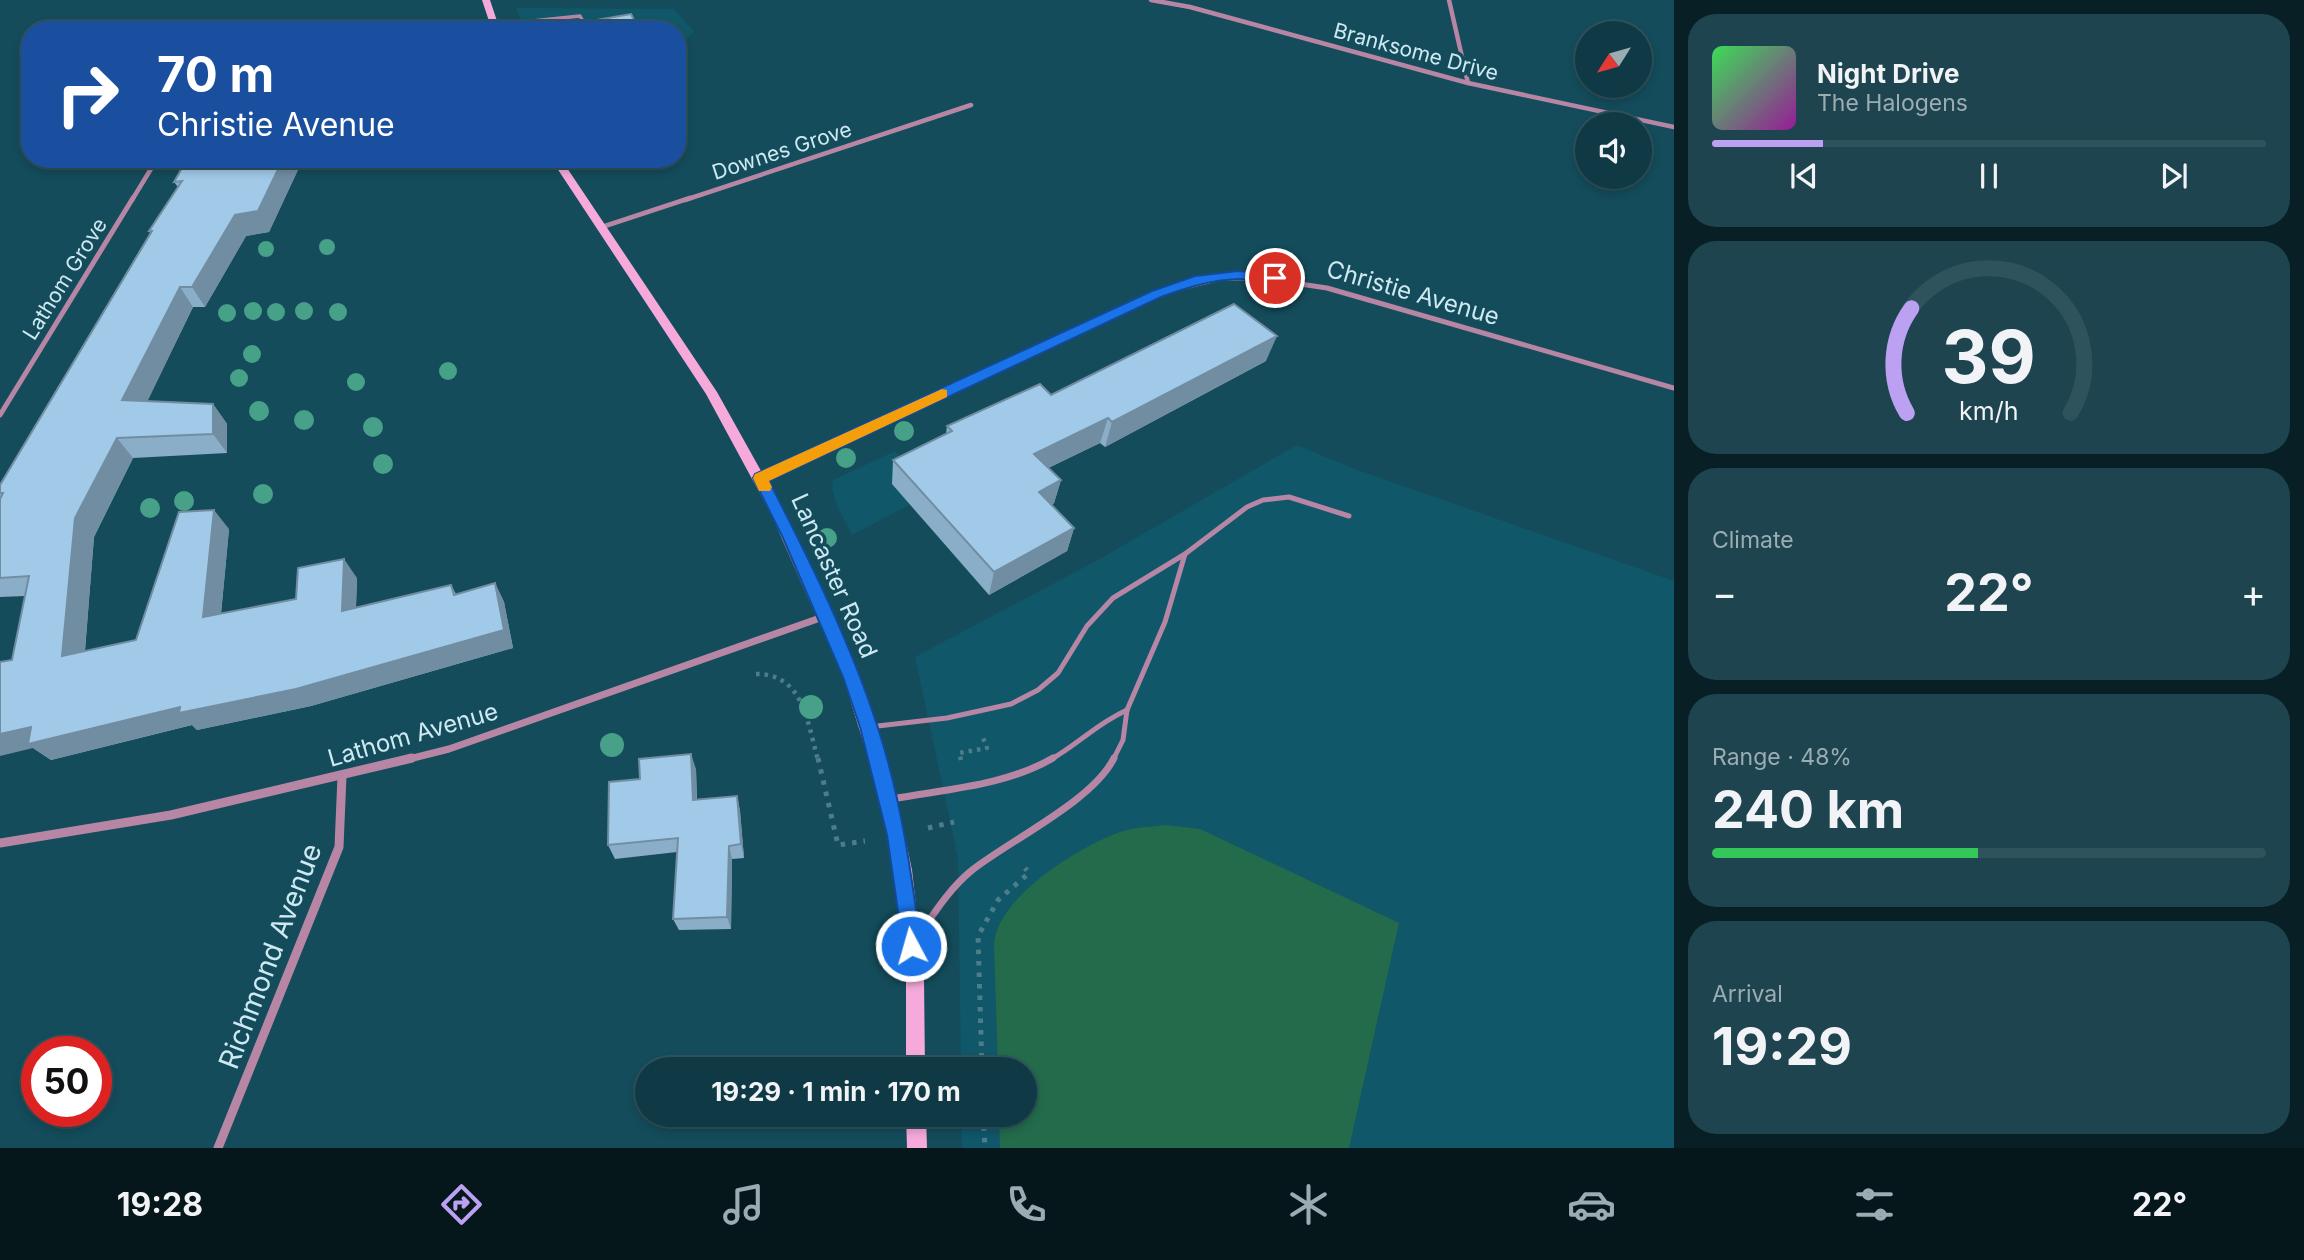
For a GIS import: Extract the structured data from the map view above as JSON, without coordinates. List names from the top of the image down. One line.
{"streets":{"main road":["Lancaster Road"],"street":["Branksome Drive","Downes Grove","Lathom Grove","Christie Avenue","Lathom Avenue","Richmond Avenue"]},"crossings":[["Downes Grove","Lancaster Road"],["Christie Avenue","Lancaster Road"],["Lancaster Road","Lathom Avenue"],["Lathom Avenue","Richmond Avenue"]],"north":"bottom left","page":{"turn":["70 m","Christie Avenue"],"song":["Night Drive","The Halogens"],"tile":["Climate",["Range · 48%","240 km"],["Arrival","19:29"]],"heat":["−","22°","+"],"limit":"50","trip":"19:29 · 1 min · 170 m","tabs":["19:28","22°"],"gauge":["39","km/h"]}}
